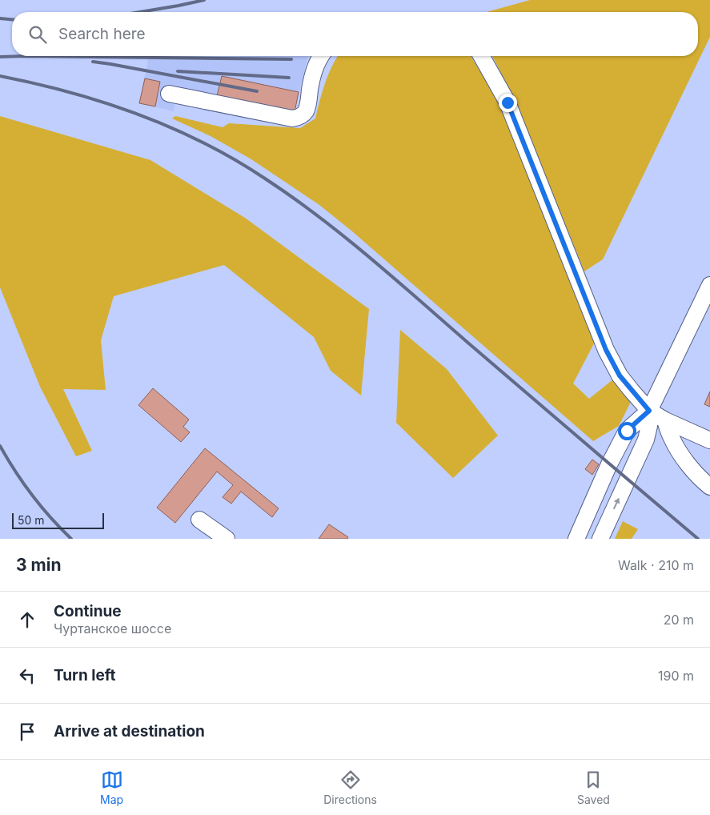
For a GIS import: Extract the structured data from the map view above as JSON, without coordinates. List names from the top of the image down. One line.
{"scale_bar":"50 m","page":{"search":"Search here","scale":"50 m","heading":["3 min","Walk · 210 m"],"list":[["Continue","Чуртанское шоссе","20 m"],["Turn left","190 m"],"Arrive at destination"],"nav":["Map","Directions","Saved"]}}
